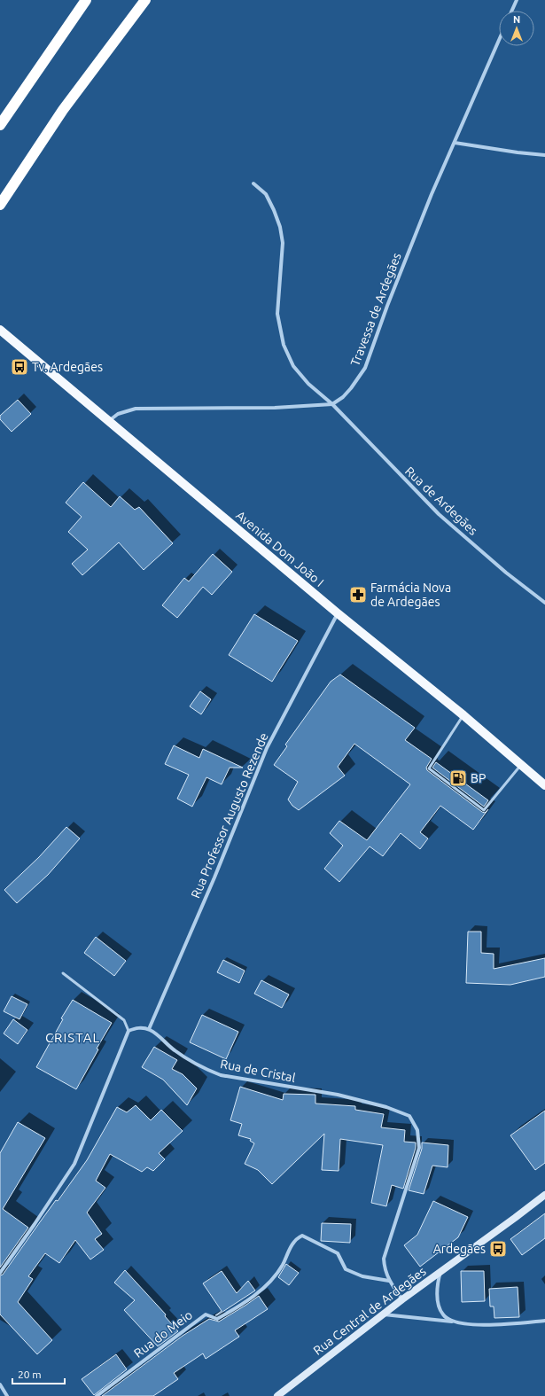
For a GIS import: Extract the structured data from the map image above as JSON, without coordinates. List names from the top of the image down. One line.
{"streets":{"main road":["Avenida Dom João I"],"street":["Travessa de Ardegães","Rua de Ardegães","Rua Professor Augusto Rezende","Rua de Cristal","Rua Central de Ardegães","Rua do Meio"]},"crossings":[["Travessa de Ardegães","Rua de Ardegães"],["Avenida Dom João I","Rua Professor Augusto Rezende"],["Rua Professor Augusto Rezende","Rua de Cristal"],["Rua de Cristal","Rua Central de Ardegães"],["Rua de Cristal","Rua do Meio"]],"districts":["CRISTAL"],"places":{"bus stop":["Tv. Ardegães","Ardegães"],"pharmacy":["Farmácia Nova de Ardegães"],"fuel station":["BP"]},"scale_bar":"20 m","north":"top"}
